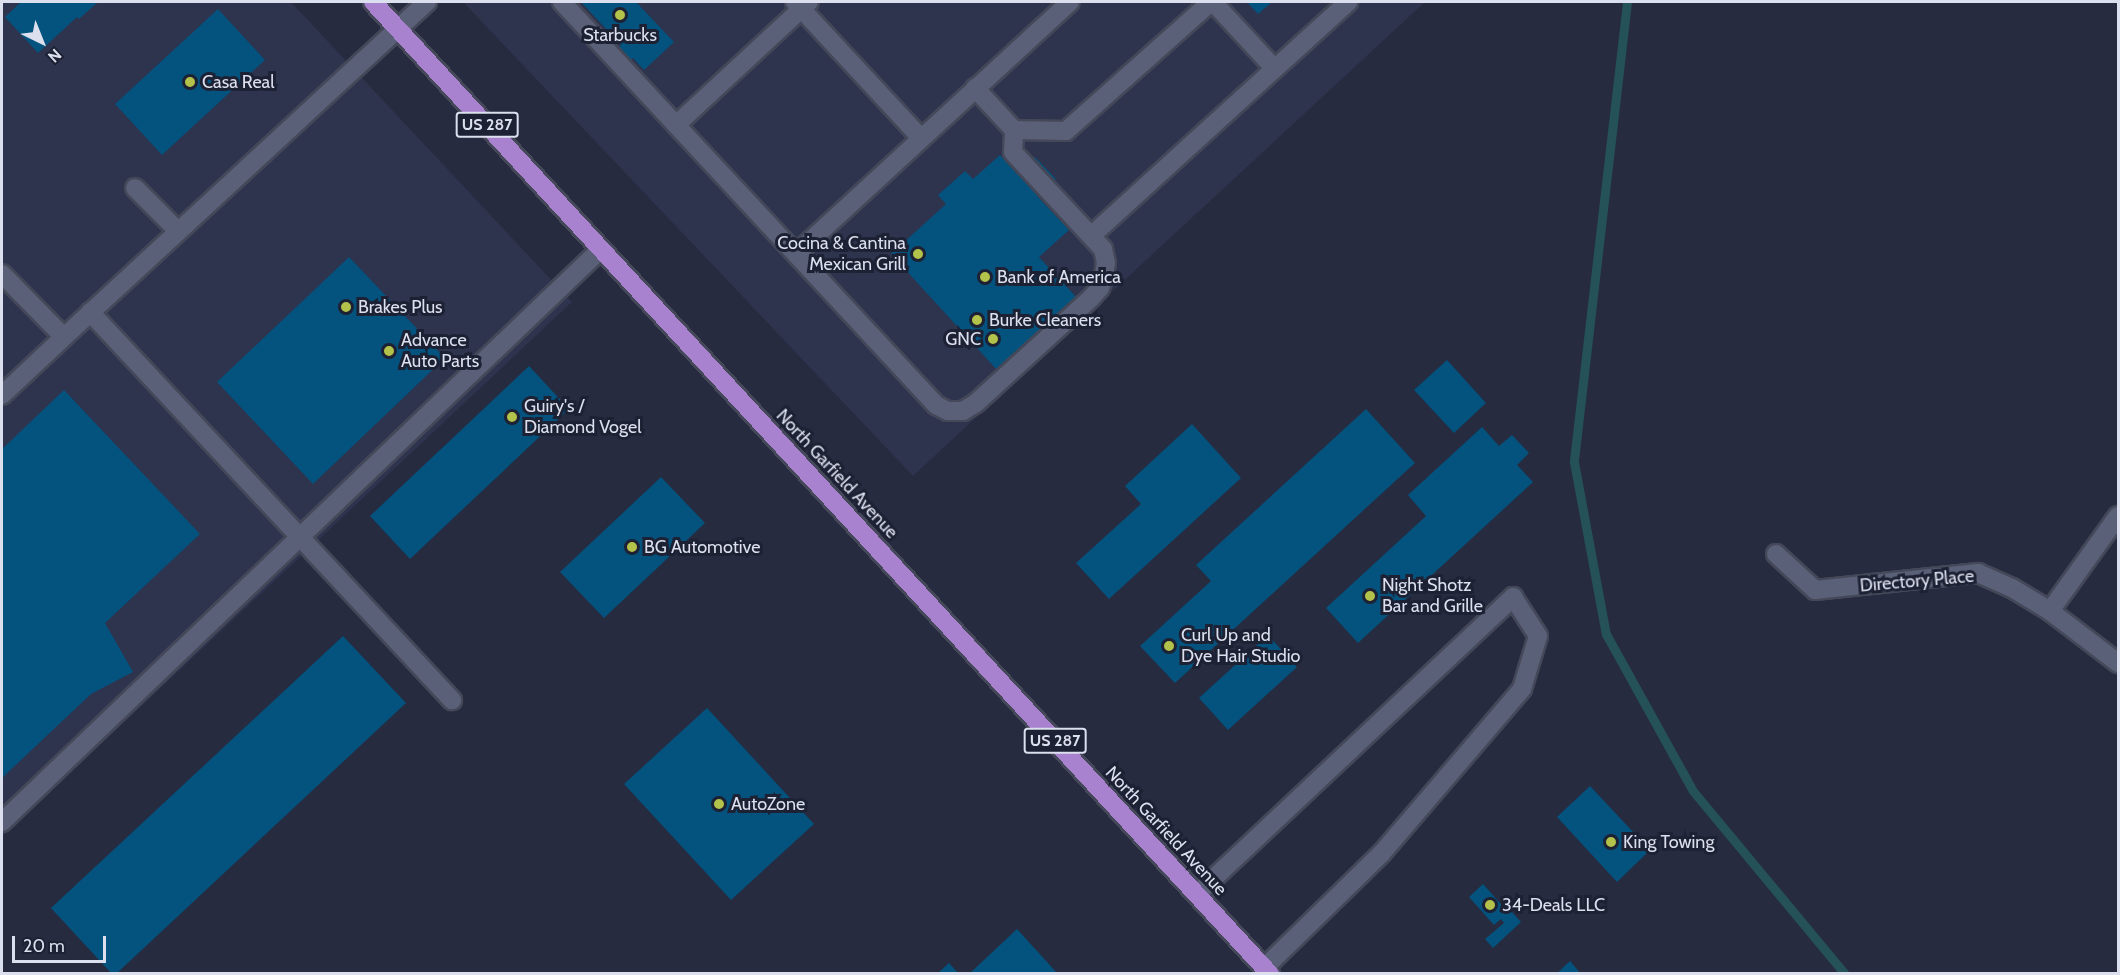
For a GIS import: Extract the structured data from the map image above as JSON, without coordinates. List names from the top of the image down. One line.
{"streets":{"highway":["US 287","North Garfield Avenue"],"street":["Directory Place"]},"places":["Starbucks","Casa Real","Cocina & Cantina Mexican Grill","Bank of America","Brakes Plus","Burke Cleaners","GNC","Advance Auto Parts","Guiry's / Diamond Vogel","BG Automotive","Night Shotz Bar and Grille","Curl Up and Dye Hair Studio","AutoZone","King Towing","34-Deals LLC"],"scale_bar":"20 m","north":"bottom right"}
